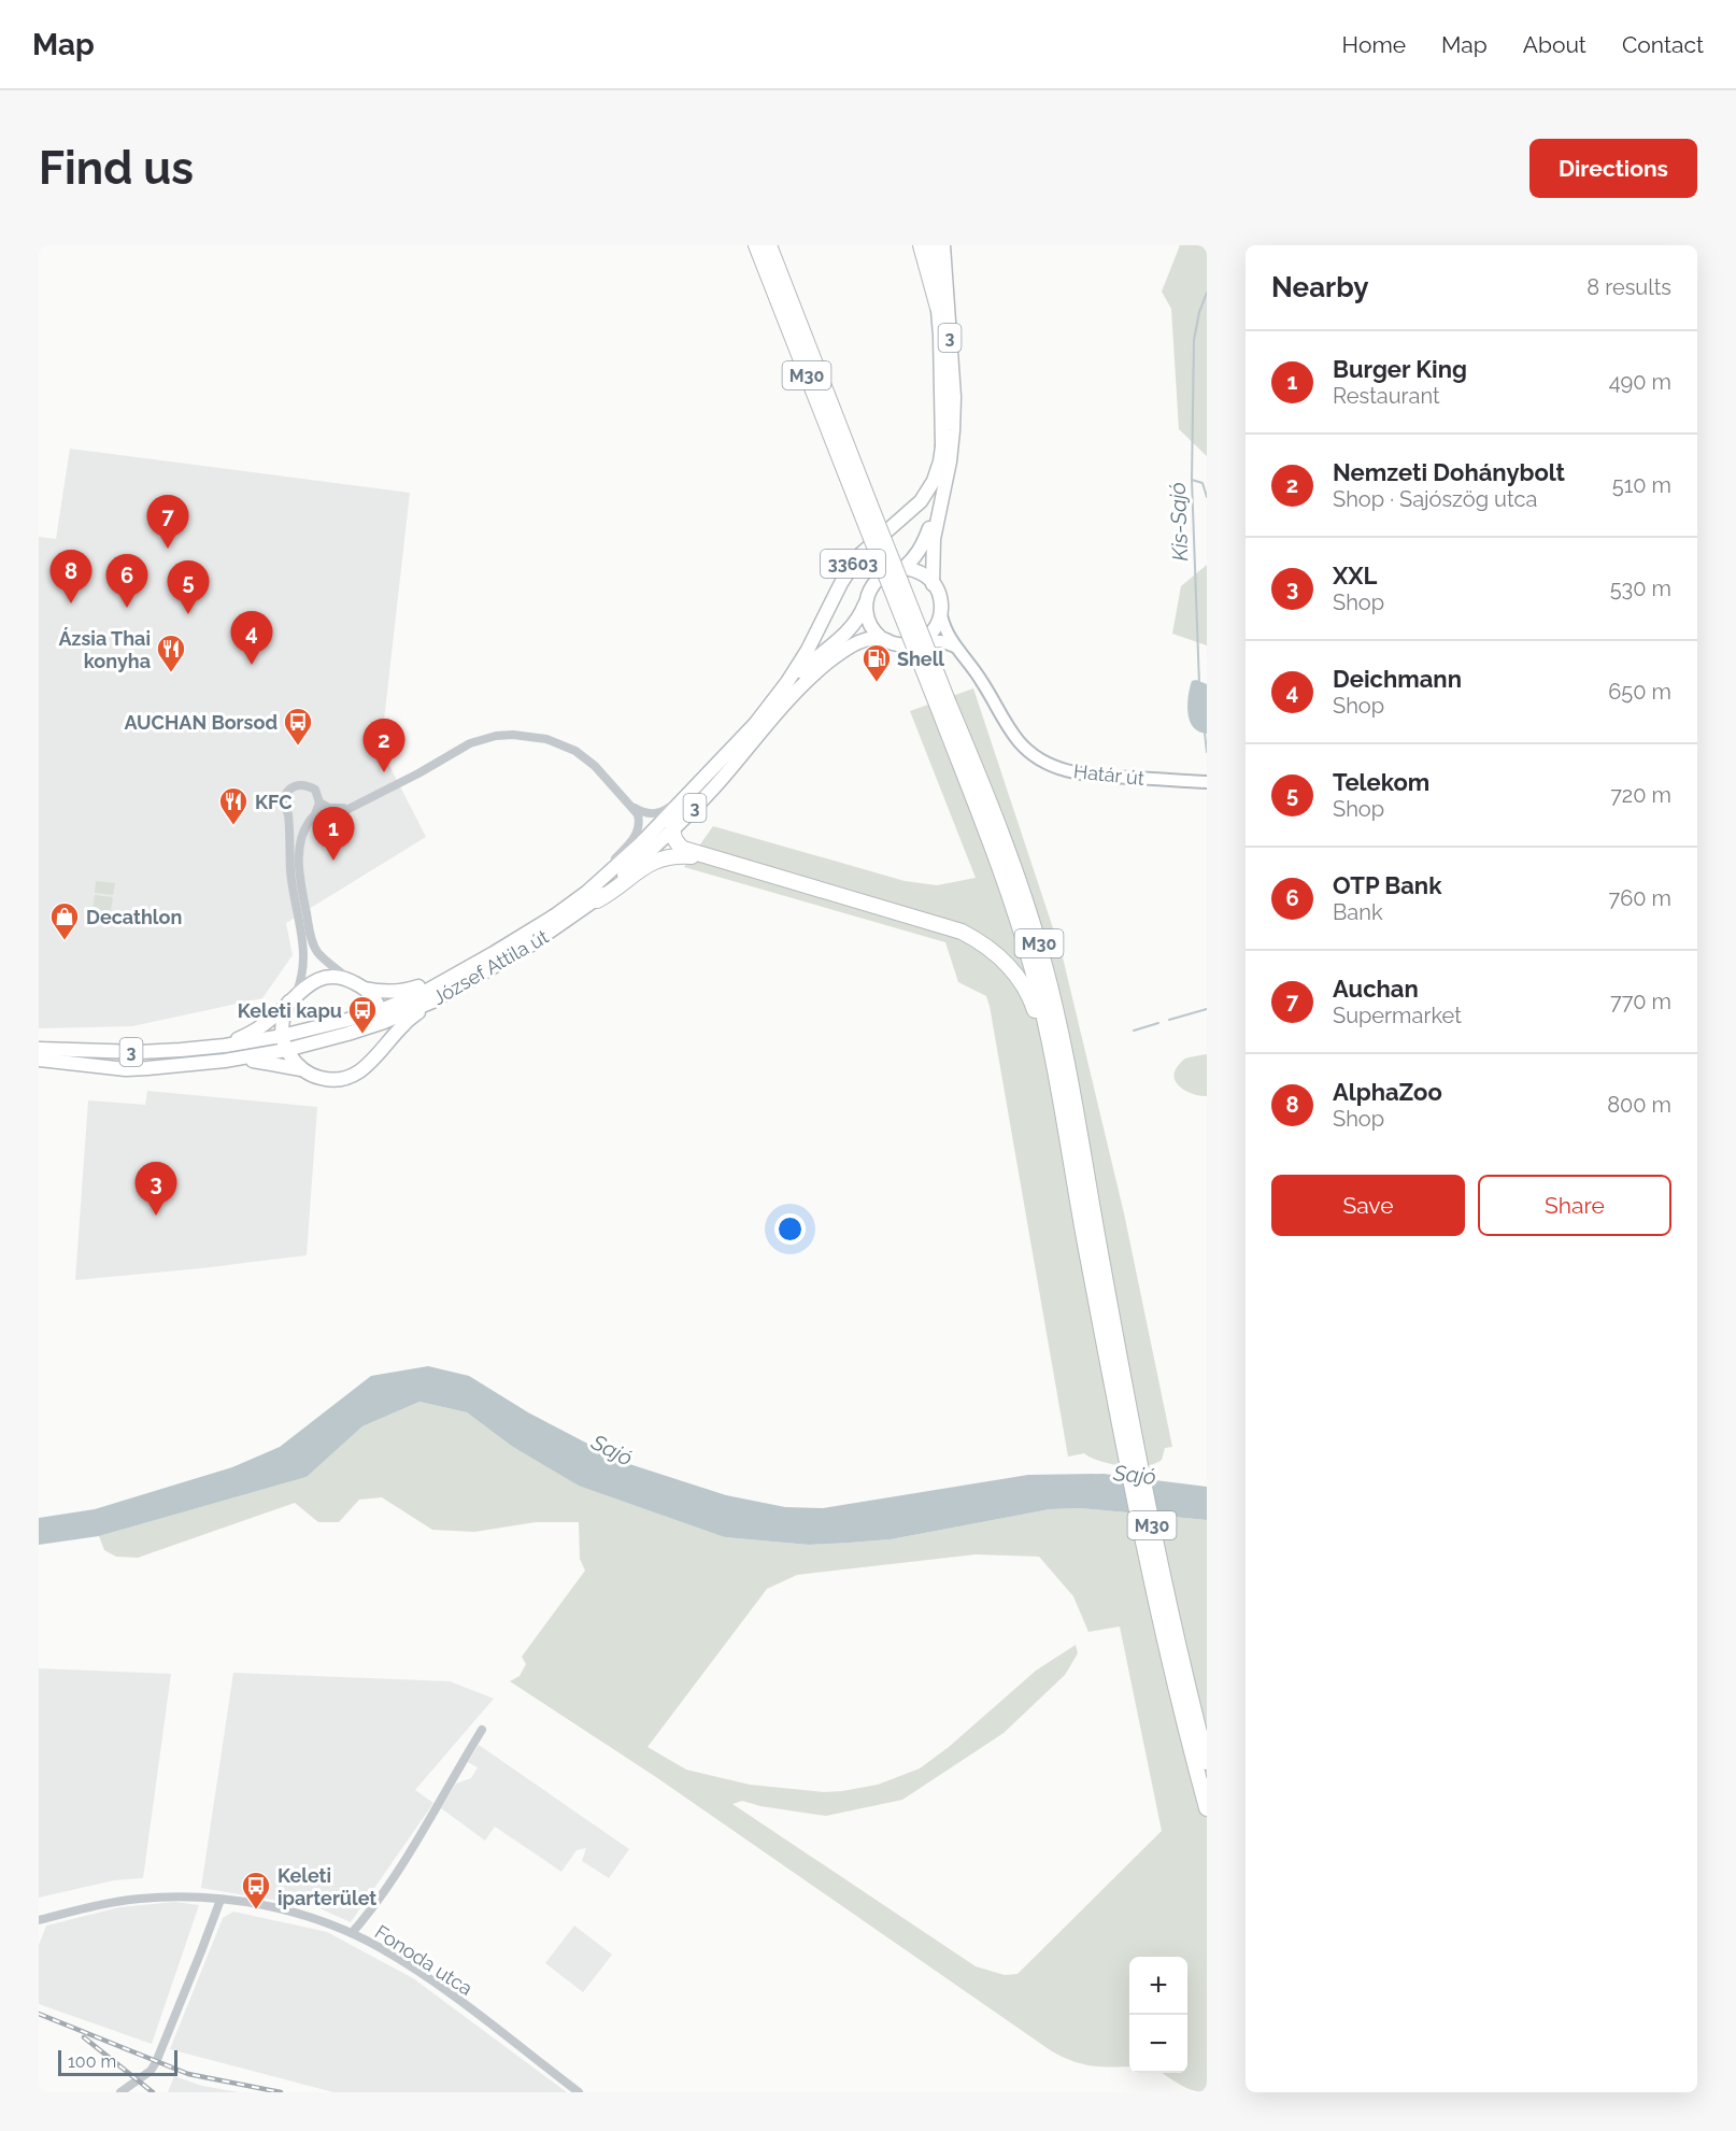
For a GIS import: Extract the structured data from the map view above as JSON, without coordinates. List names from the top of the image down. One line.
{"streets":{"highway":["M30"],"main road":["3","33603","Határ út","József Attila út"],"street":["Fonoda utca"]},"crossings":[["3","33603"],["3","Határ út"],["3","József Attila út"],["33603","József Attila út"],["Határ út","József Attila út"]],"water":["Kis-Sajó","Sajó"],"places":{"restaurant":["Ázsia Thai konyha","KFC"],"fuel station":["Shell"],"bus stop":["AUCHAN Borsod","Keleti kapu","Keleti iparterület"],"shop":["Decathlon"]},"scale_bar":"100 m","page":{"header":"Map","nav":["Home","Map","About","Contact"],"buttons":["Directions",["Save","Share"]],"title":"Find us","heading":["Nearby","8 results"],"list":[{"mark":"1","name":"Burger King","note":"Restaurant","value":"490 m"},{"mark":"2","name":"Nemzeti Dohánybolt","note":"Shop · Sajószög utca","value":"510 m"},{"mark":"3","name":"XXL","note":"Shop","value":"530 m"},{"mark":"4","name":"Deichmann","note":"Shop","value":"650 m"},{"mark":"5","name":"Telekom","note":"Shop","value":"720 m"},{"mark":"6","name":"OTP Bank","note":"Bank","value":"760 m"},{"mark":"7","name":"Auchan","note":"Supermarket","value":"770 m"},{"mark":"8","name":"AlphaZoo","note":"Shop","value":"800 m"}],"pins":["7","8","6","5","4","2","1","3"],"map_buttons":["+","−"],"scale":"100 m"}}
